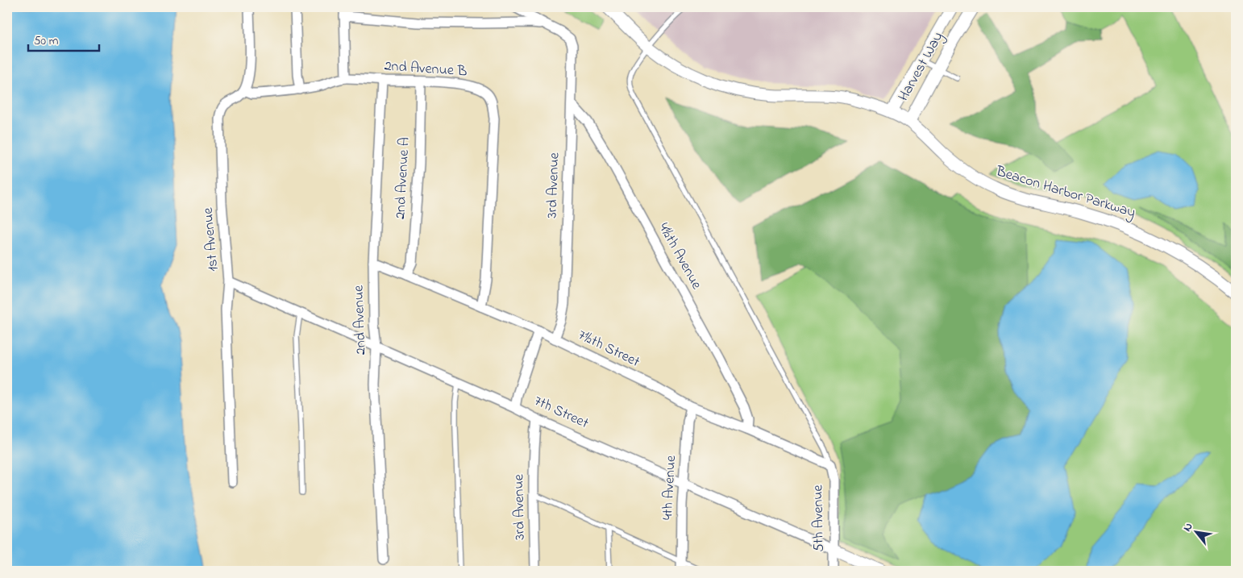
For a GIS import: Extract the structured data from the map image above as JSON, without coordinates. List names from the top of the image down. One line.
{"streets":{"street":["Harvest Way","2nd Avenue B","2nd Avenue A","3rd Avenue","Beacon Harbor Parkway","1st Avenue","4½th Avenue","2nd Avenue","7½th Street","7th Street","4th Avenue","5th Avenue"]},"crossings":[["Harvest Way","Beacon Harbor Parkway"],["2nd Avenue B","2nd Avenue A"],["2nd Avenue B","1st Avenue"],["2nd Avenue B","2nd Avenue"],["2nd Avenue B","7½th Street"],["2nd Avenue A","7½th Street"],["3rd Avenue","4½th Avenue"],["3rd Avenue","7½th Street"],["3rd Avenue","7th Street"],["1st Avenue","7th Street"],["4½th Avenue","7½th Street"],["2nd Avenue","7½th Street"],["2nd Avenue","7th Street"],["7½th Street","4th Avenue"],["7½th Street","5th Avenue"],["7th Street","4th Avenue"],["7th Street","5th Avenue"]],"scale_bar":"50 m","north":"top left"}
